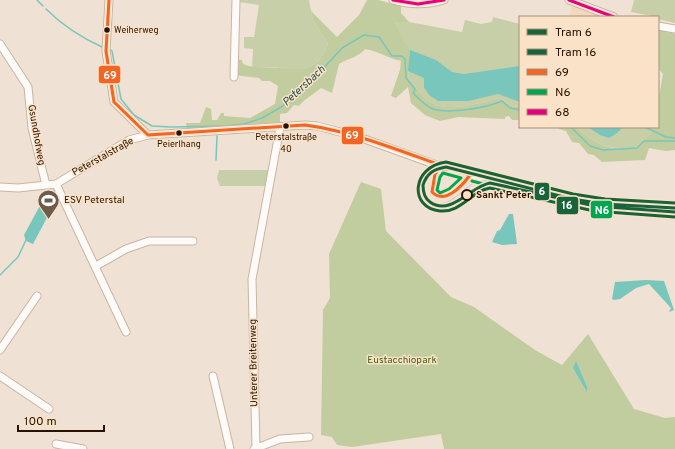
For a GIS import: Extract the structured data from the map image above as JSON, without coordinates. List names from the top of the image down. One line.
{"streets":{"street":["Gsundhofweg","Peterstalstraße","Unterer Breitenweg"]},"crossings":[["Gsundhofweg","Peterstalstraße"],["Peterstalstraße","Unterer Breitenweg"]],"water":["Petersbach"],"parks":["Eustacchiopark"],"places":{"other":["Weiherweg","Peterstalstraße 40","Peierlhang","Sankt Peter"],"sports":["ESV Peterstal"]},"lines":["transit line 69","transit line 68","tram line 16","tram line 6","transit line N6"],"legend":["Tram 6","Tram 16","69","N6","68"],"scale_bar":"100 m"}
